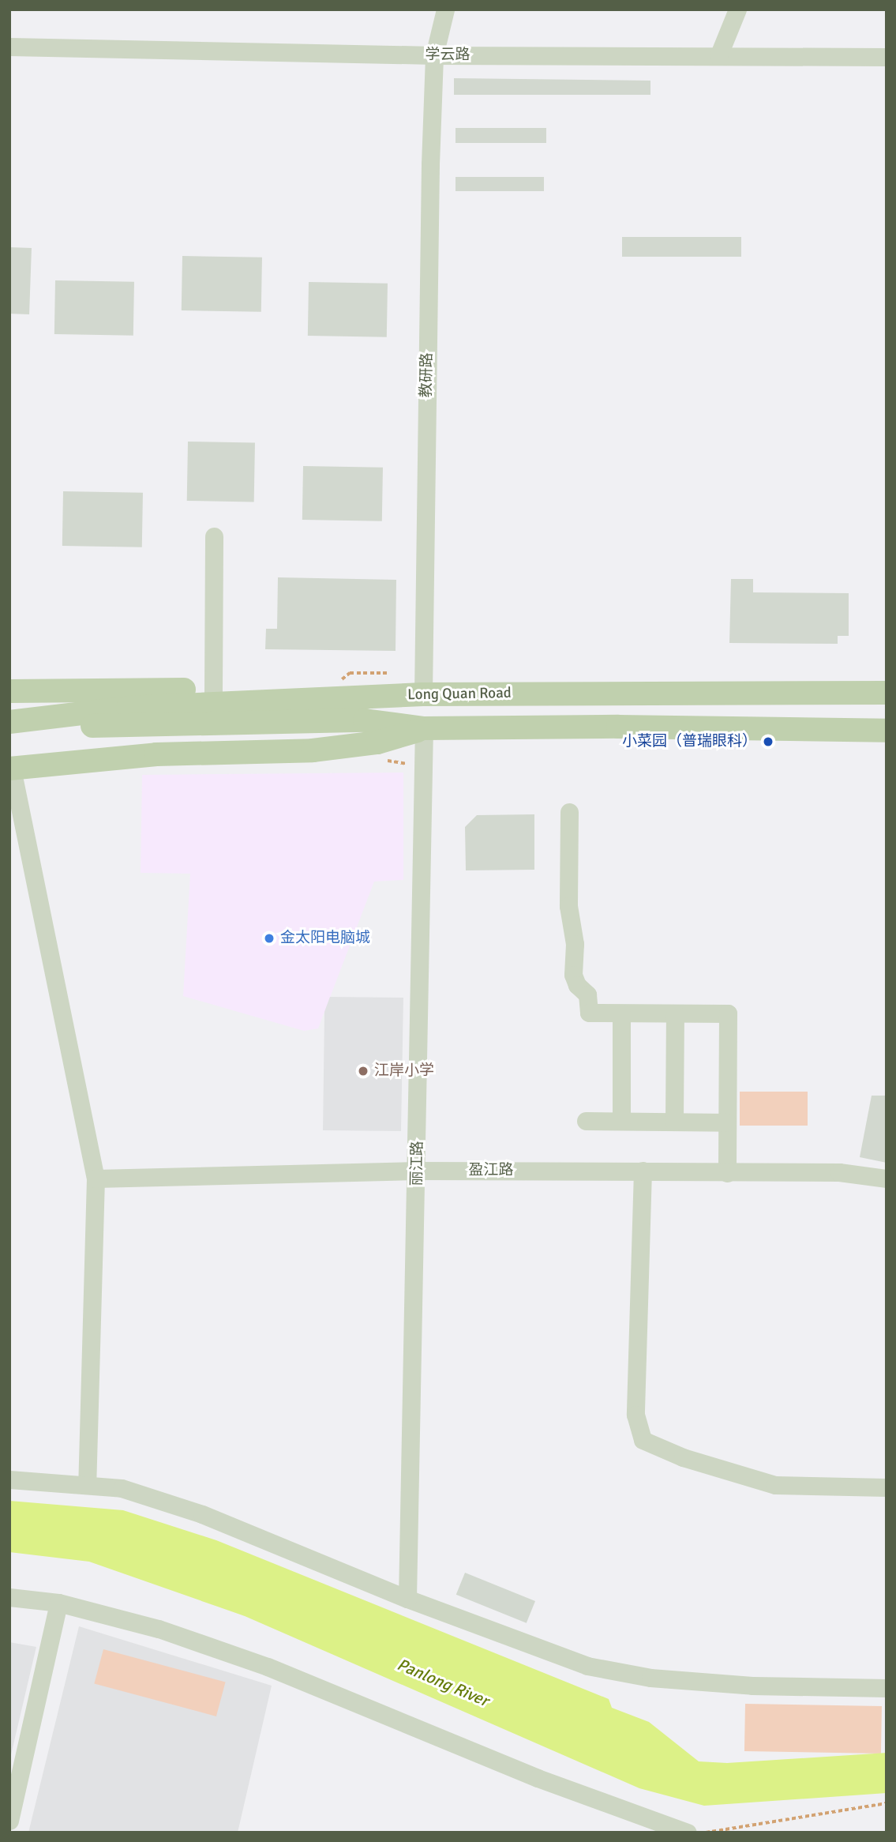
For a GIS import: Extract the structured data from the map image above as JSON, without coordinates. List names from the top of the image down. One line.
{"streets":{"main road":["Long Quan Road"],"street":["学云路","教研路","丽江路","盈江路"]},"crossings":[["学云路","教研路"],["教研路","Long Quan Road"],["Long Quan Road","丽江路"],["丽江路","盈江路"]],"water":["Panlong River"],"places":["小菜园（普瑞眼科）","金太阳电脑城","江岸小学"]}
